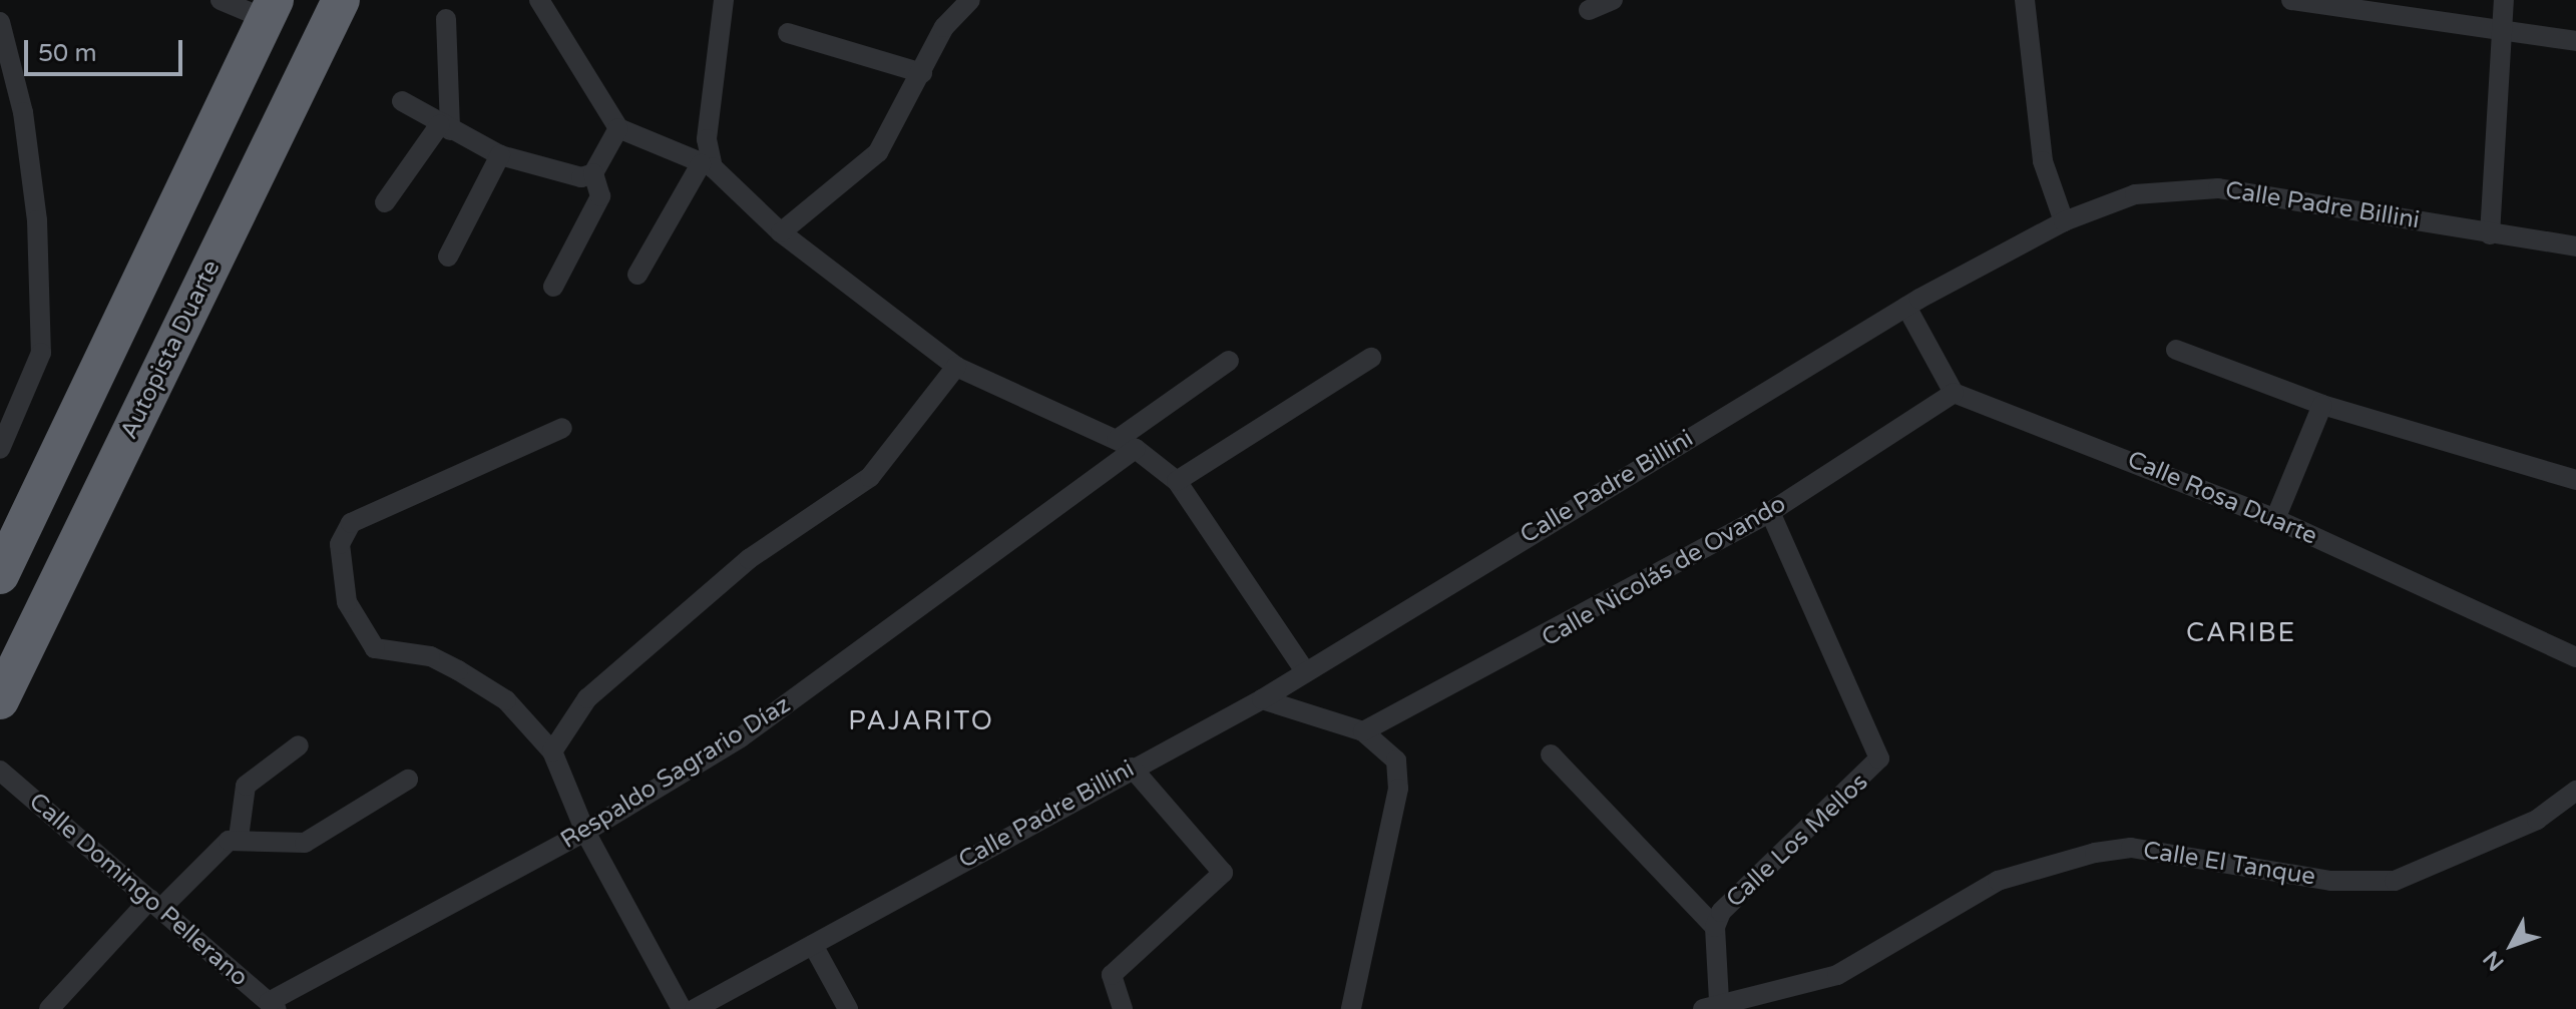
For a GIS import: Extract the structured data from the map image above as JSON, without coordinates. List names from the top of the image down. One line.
{"streets":{"highway":["Autopista Duarte"],"street":["Calle Padre Billini","Calle Rosa Duarte","Calle Nicolás de Ovando","Respaldo Sagrario Díaz","Calle Los Mellos","Calle El Tanque","Calle Domingo Pellerano"]},"crossings":[["Calle Rosa Duarte","Calle Nicolás de Ovando"],["Calle Nicolás de Ovando","Calle Los Mellos"],["Respaldo Sagrario Díaz","Calle Domingo Pellerano"],["Calle Los Mellos","Calle El Tanque"]],"districts":["CARIBE","PAJARITO"],"scale_bar":"50 m","north":"bottom left"}
